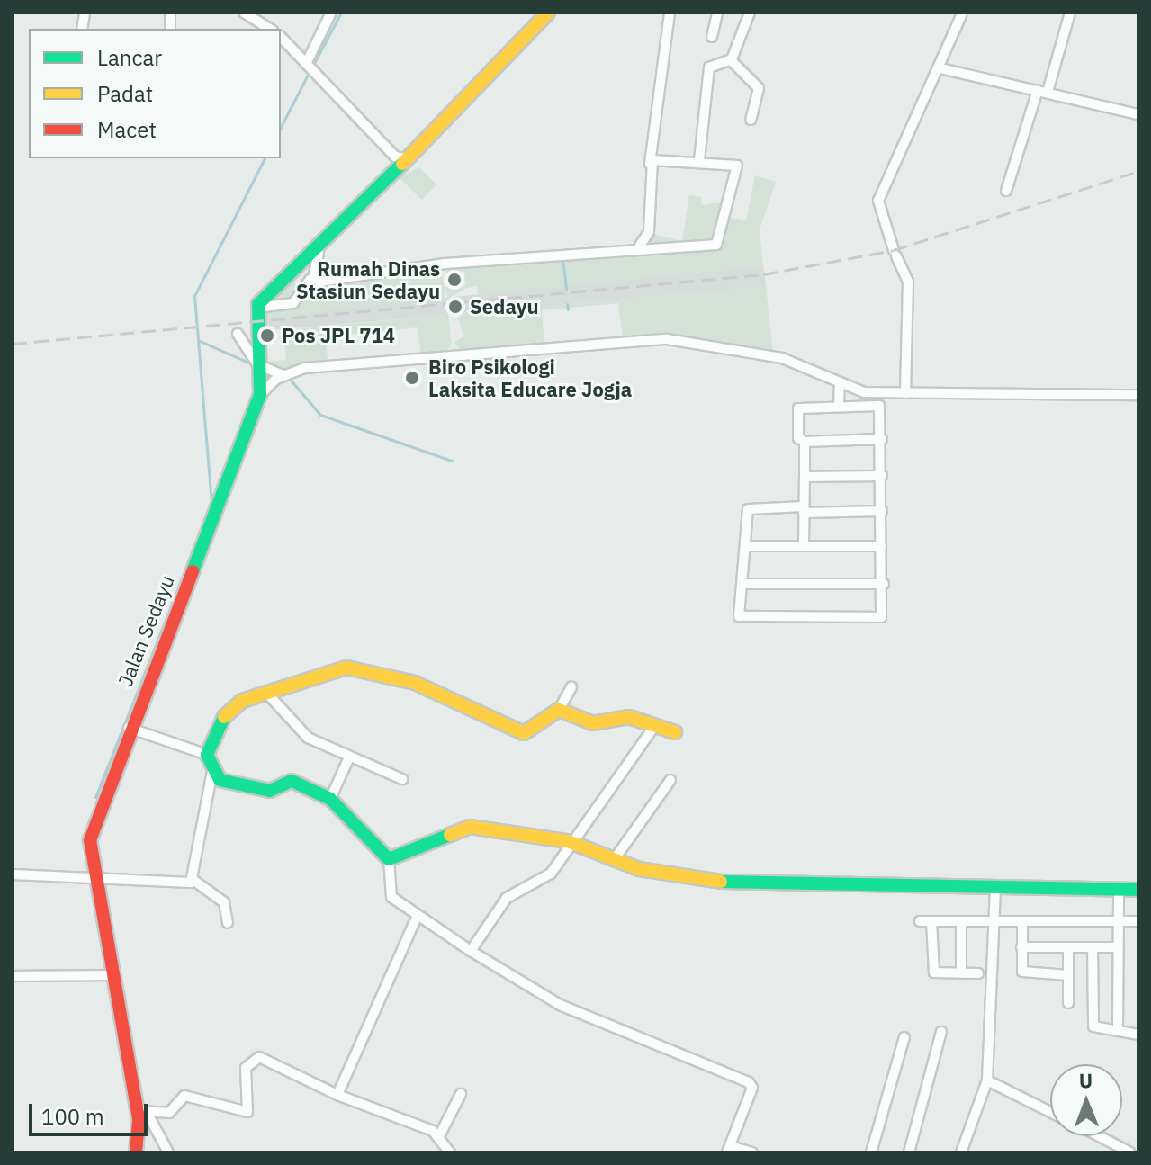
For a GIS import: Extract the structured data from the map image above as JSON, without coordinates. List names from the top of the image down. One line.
{"streets":{"street":["Jalan Sedayu"]},"places":["Rumah Dinas Stasiun Sedayu","Sedayu","Pos JPL 714","Biro Psikologi Laksita Educare Jogja"],"legend":["Lancar","Padat","Macet"],"scale_bar":"100 m","north":"top"}
